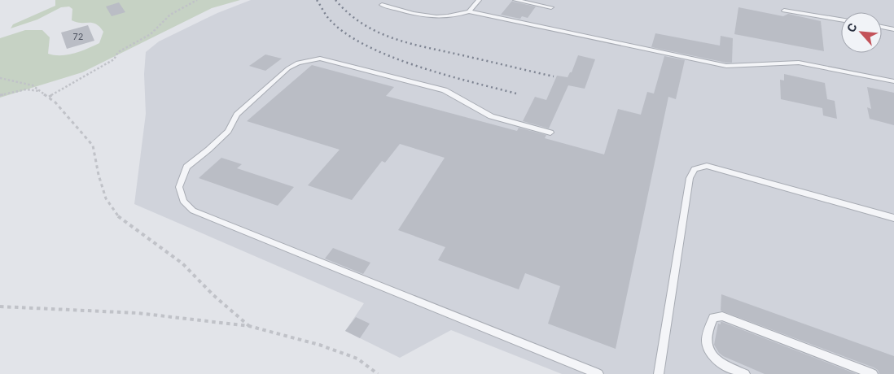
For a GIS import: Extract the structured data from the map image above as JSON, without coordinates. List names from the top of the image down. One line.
{"house_numbers":["72"],"north":"top left"}
